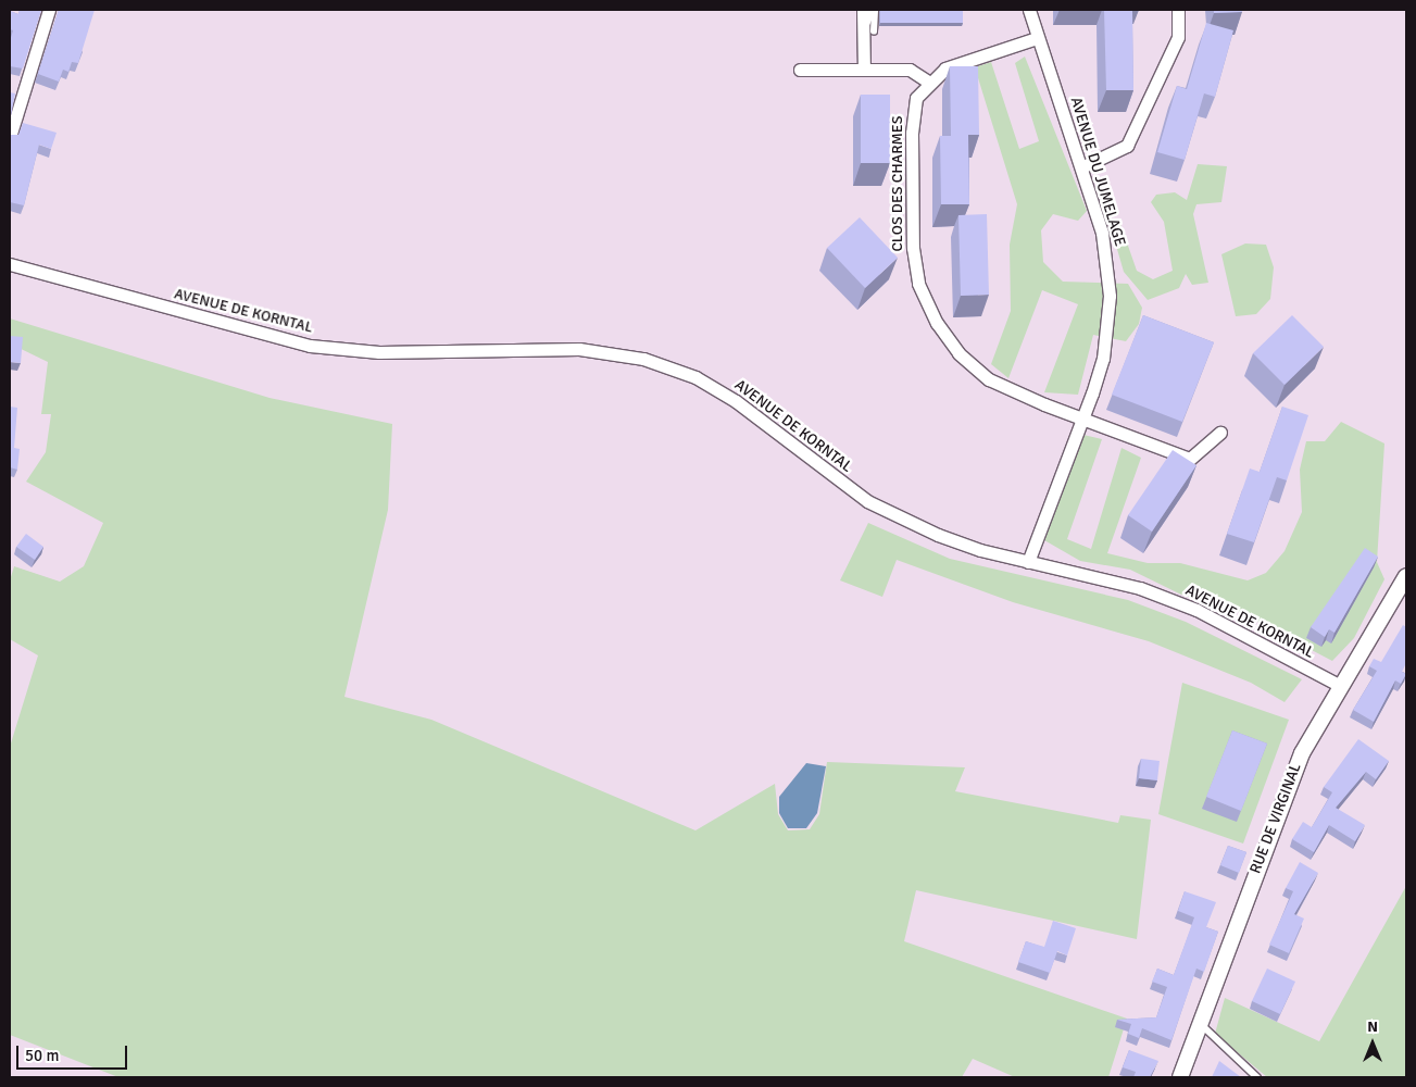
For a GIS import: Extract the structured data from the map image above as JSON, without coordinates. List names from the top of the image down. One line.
{"streets":{"street":["AVENUE DU JUMELAGE","CLOS DES CHARMES","AVENUE DE KORNTAL","RUE DE VIRGINAL"]},"crossings":[["AVENUE DU JUMELAGE","CLOS DES CHARMES"],["AVENUE DU JUMELAGE","AVENUE DE KORNTAL"],["AVENUE DE KORNTAL","RUE DE VIRGINAL"]],"scale_bar":"50 m","north":"top"}
